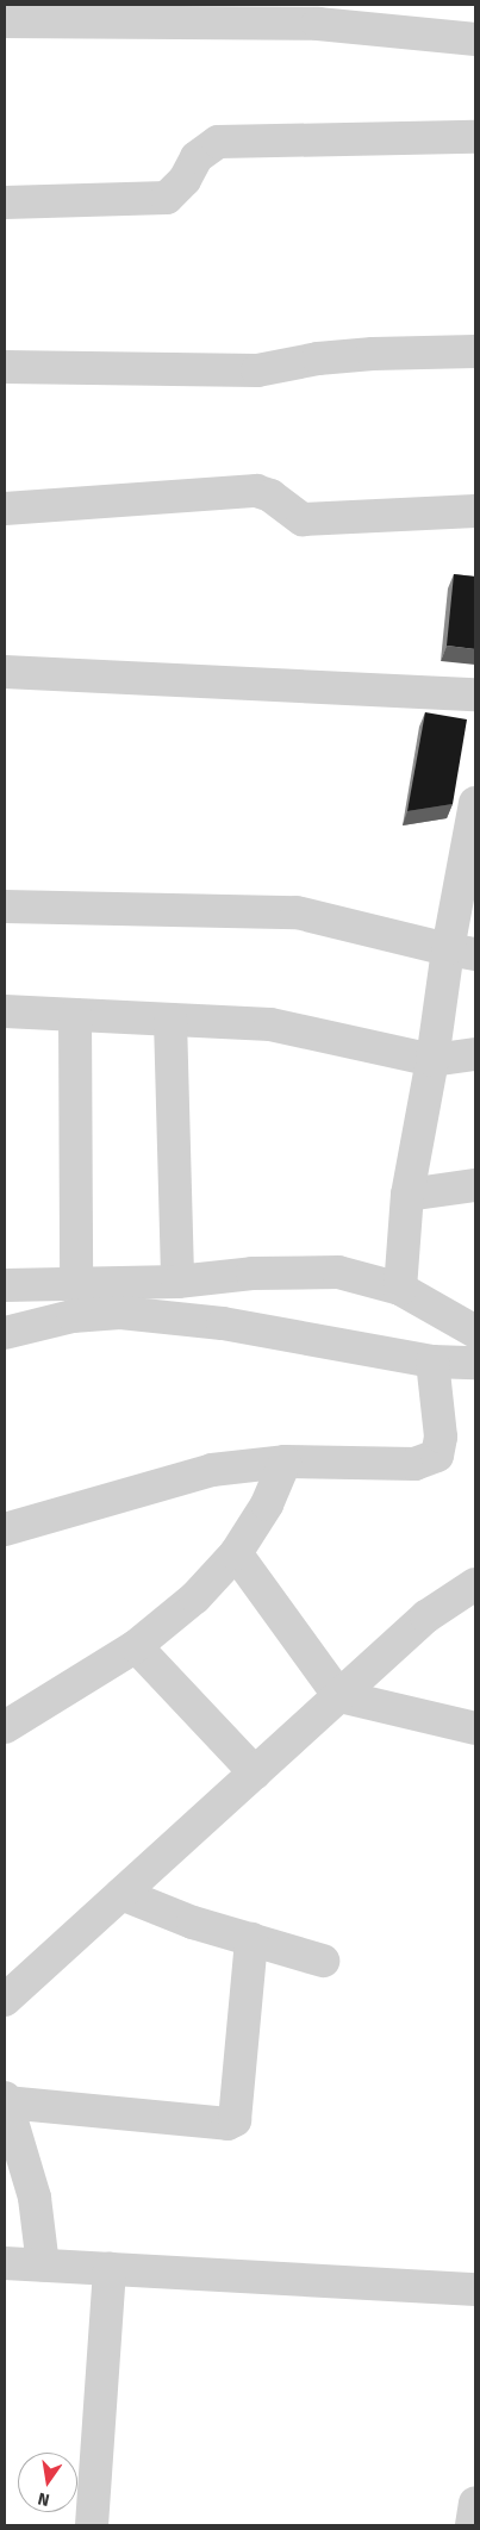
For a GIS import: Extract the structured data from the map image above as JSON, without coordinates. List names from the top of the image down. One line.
{"north":"bottom"}
